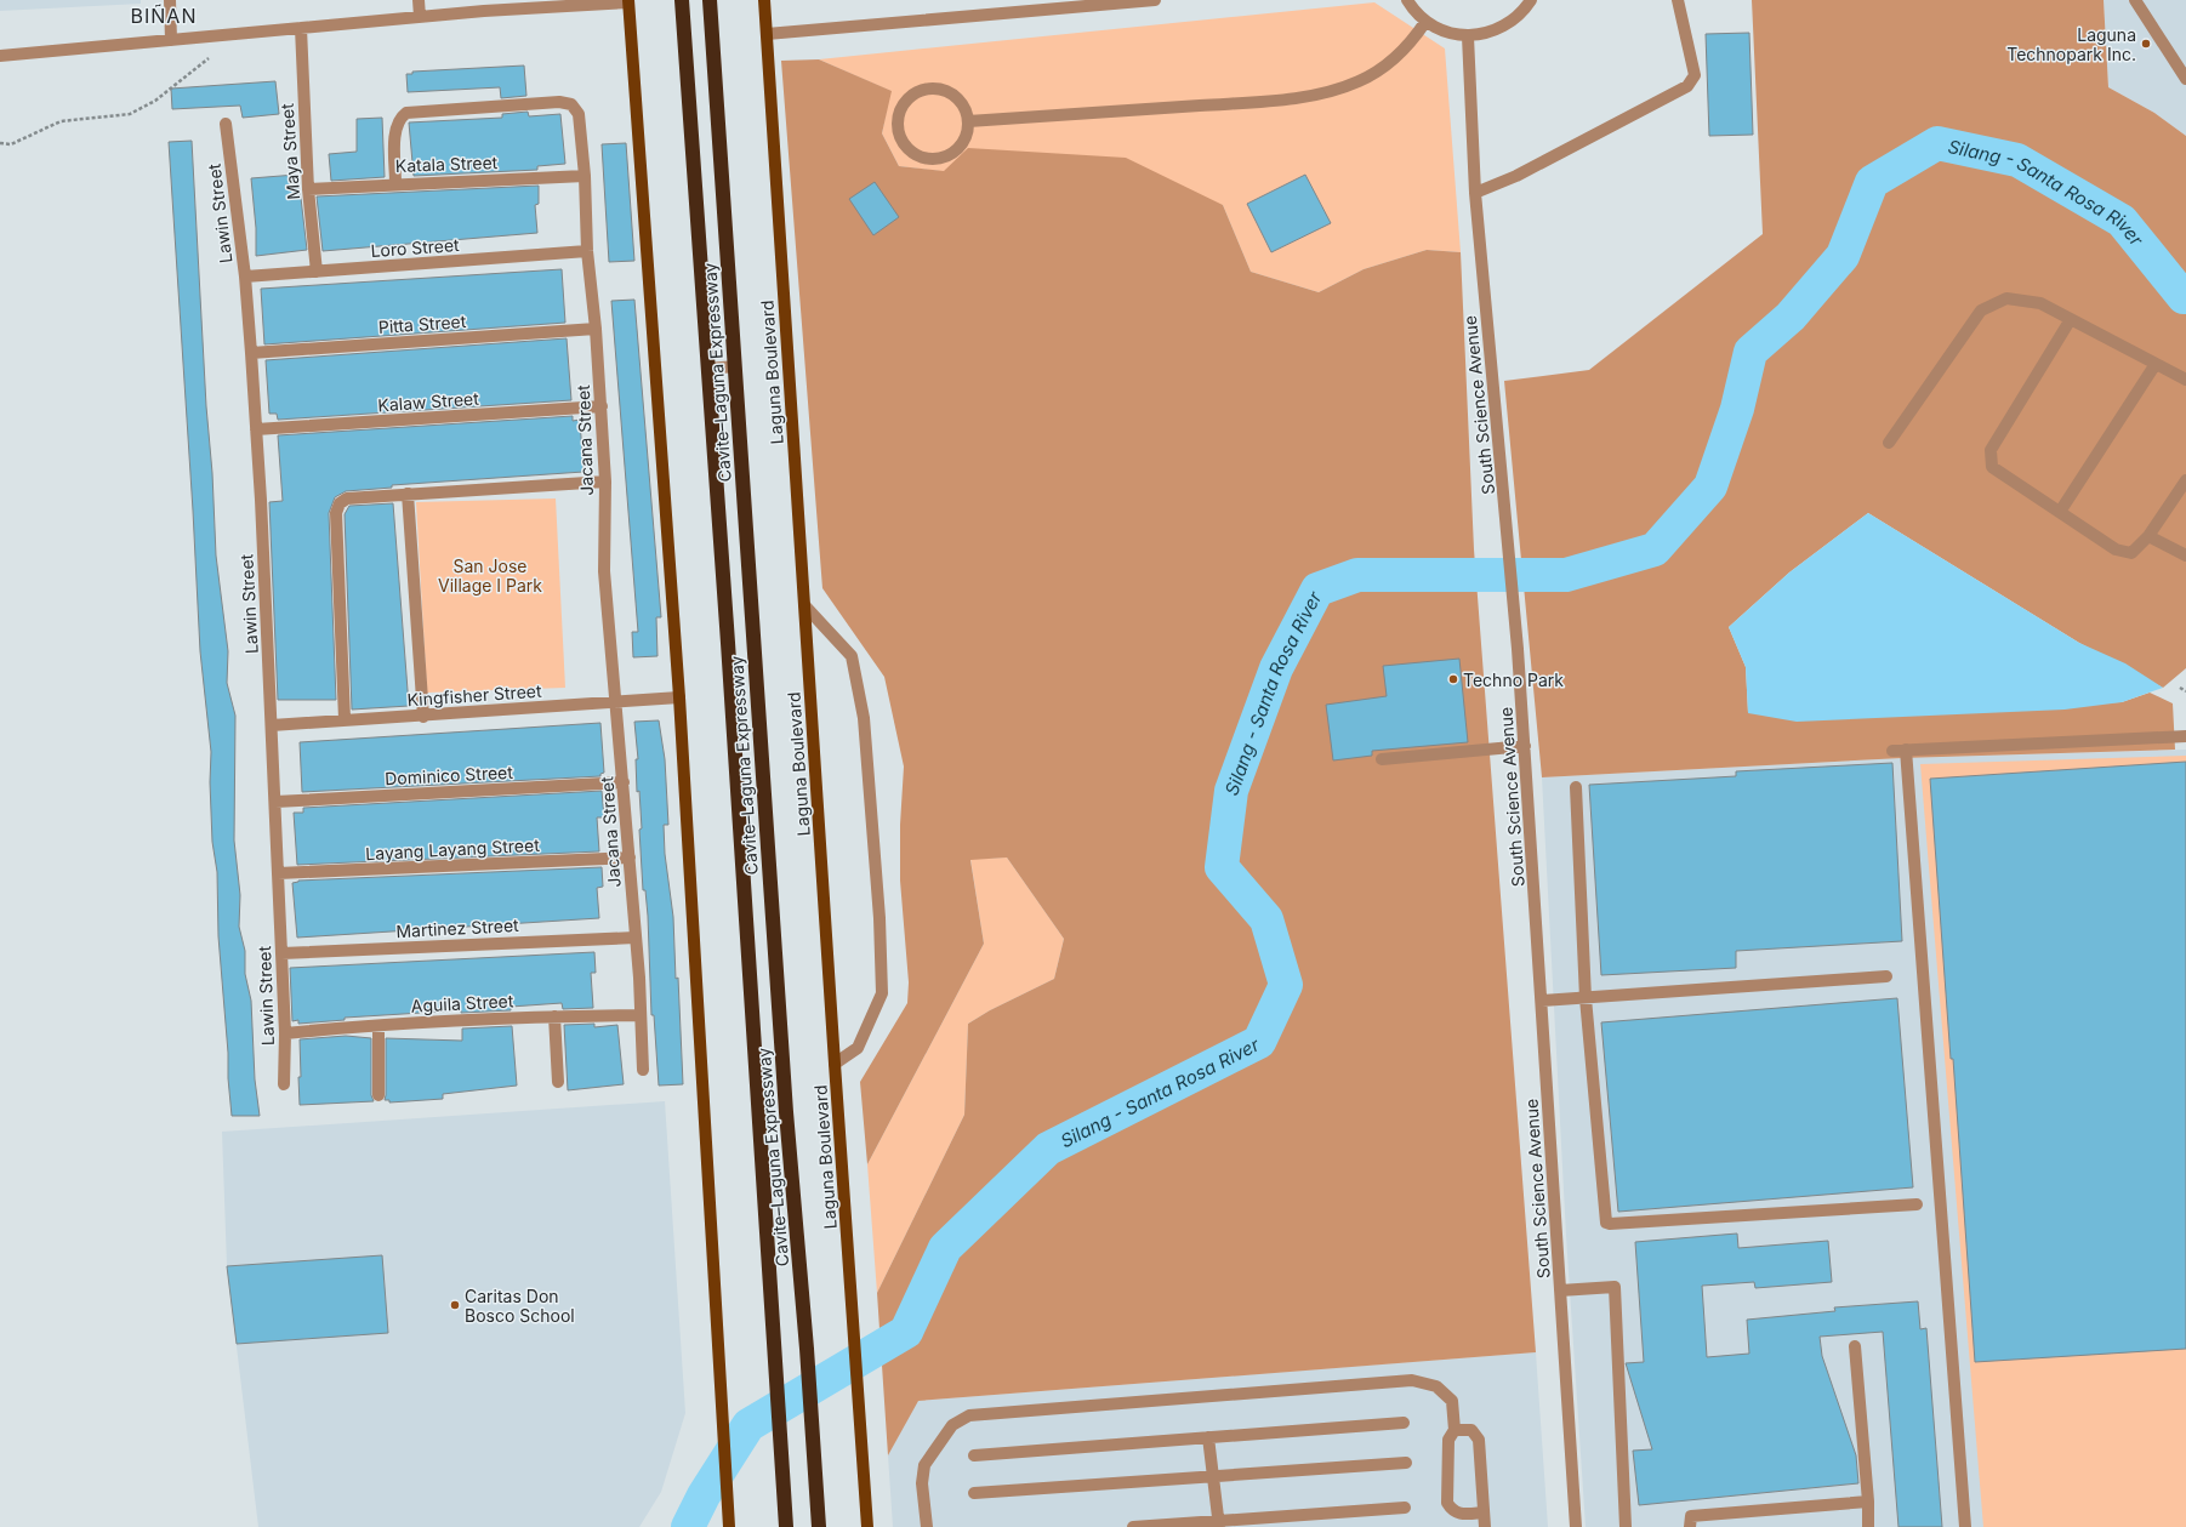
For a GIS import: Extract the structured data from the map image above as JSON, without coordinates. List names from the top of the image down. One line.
{"streets":{"highway":["Cavite–Laguna Expressway"],"main road":["Laguna Boulevard"],"street":["Maya Street","Katala Street","Lawin Street","Loro Street","Pitta Street","Kalaw Street","South Science Avenue","Jacana Street","Kingfisher Street","Dominico Street","Layang Layang Street","Martinez Street","Aguila Street"]},"crossings":[["Maya Street","Katala Street"],["Maya Street","Loro Street"],["Katala Street","Jacana Street"],["Lawin Street","Loro Street"],["Lawin Street","Pitta Street"],["Lawin Street","Kalaw Street"],["Lawin Street","Kingfisher Street"],["Lawin Street","Dominico Street"],["Lawin Street","Layang Layang Street"],["Lawin Street","Martinez Street"],["Lawin Street","Aguila Street"],["Loro Street","Jacana Street"],["Pitta Street","Jacana Street"],["Kalaw Street","Jacana Street"],["Jacana Street","Kingfisher Street"],["Jacana Street","Dominico Street"],["Jacana Street","Layang Layang Street"],["Jacana Street","Martinez Street"],["Jacana Street","Aguila Street"]],"districts":["BIÑAN"],"water":["Silang - Santa Rosa River"],"parks":["San Jose Village I Park"],"places":["Laguna Technopark Inc.","Techno Park","Caritas Don Bosco School"]}
